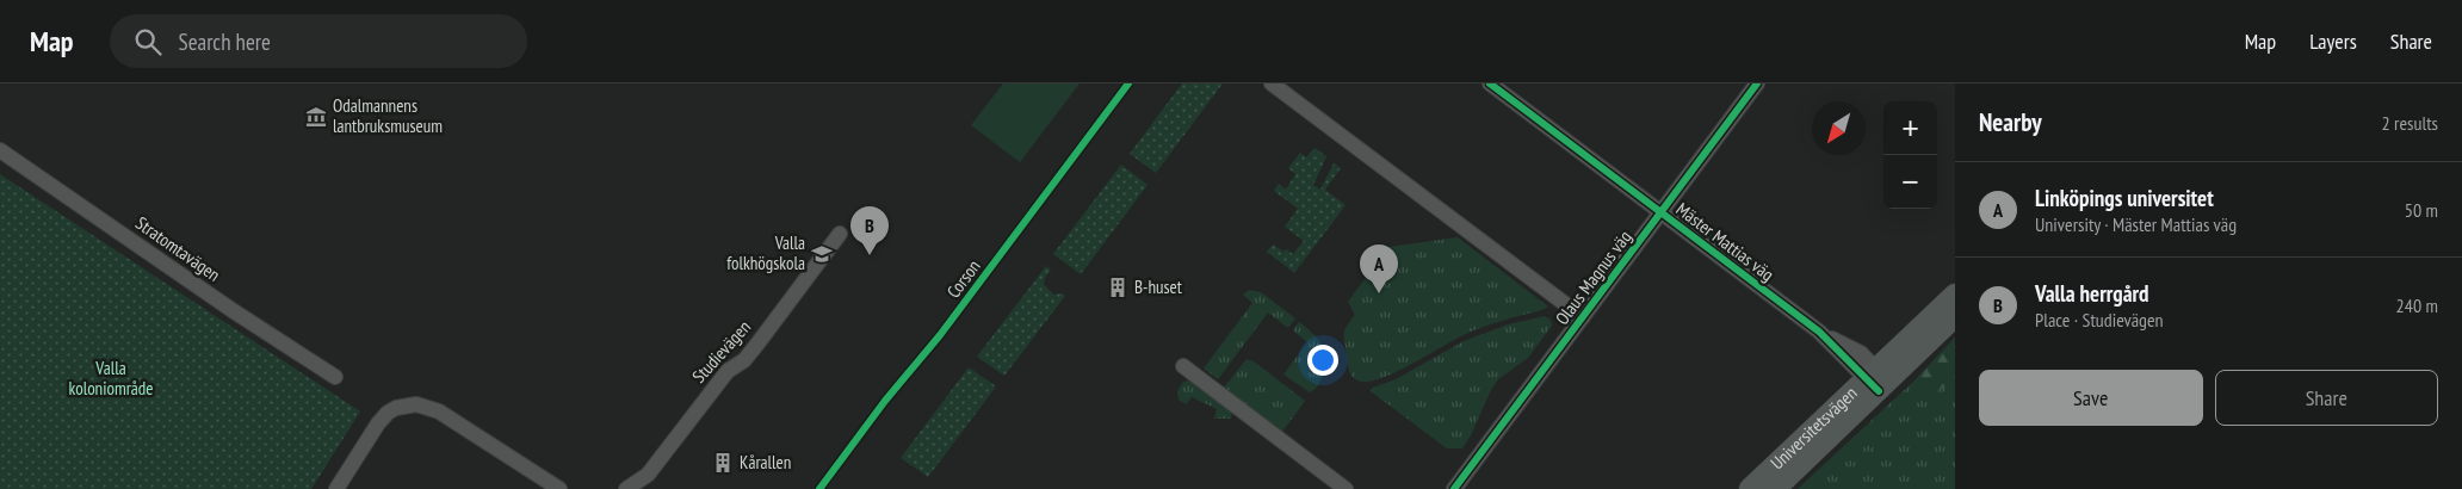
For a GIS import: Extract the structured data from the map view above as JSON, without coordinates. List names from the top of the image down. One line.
{"streets":{"main road":["Universitetsvägen"],"street":["Mäster Mattias väg","Stratomtavägen","Olaus Magnus väg","Studievägen"],"cycle path":["Corson"]},"crossings":[["Mäster Mattias väg","Olaus Magnus väg"],["Mäster Mattias väg","Universitetsvägen"]],"parks":["Valla koloniområde"],"places":{"museum":["Odalmannens lantbruksmuseum"],"school or university":["Valla folkhögskola"],"building":["B-huset","Kårallen"]},"north":"bottom left","page":{"header":"Map","search":"Search here","nav":["Map","Layers","Share"],"heading":["Nearby","2 results"],"map_buttons":["+","−"],"list":[{"mark":"A","name":"Linköpings universitet","note":"University · Mäster Mattias väg","value":"50 m"},{"mark":"B","name":"Valla herrgård","note":"Place · Studievägen","value":"240 m"}],"pins":["B","A"],"buttons":["Save","Share"]}}
